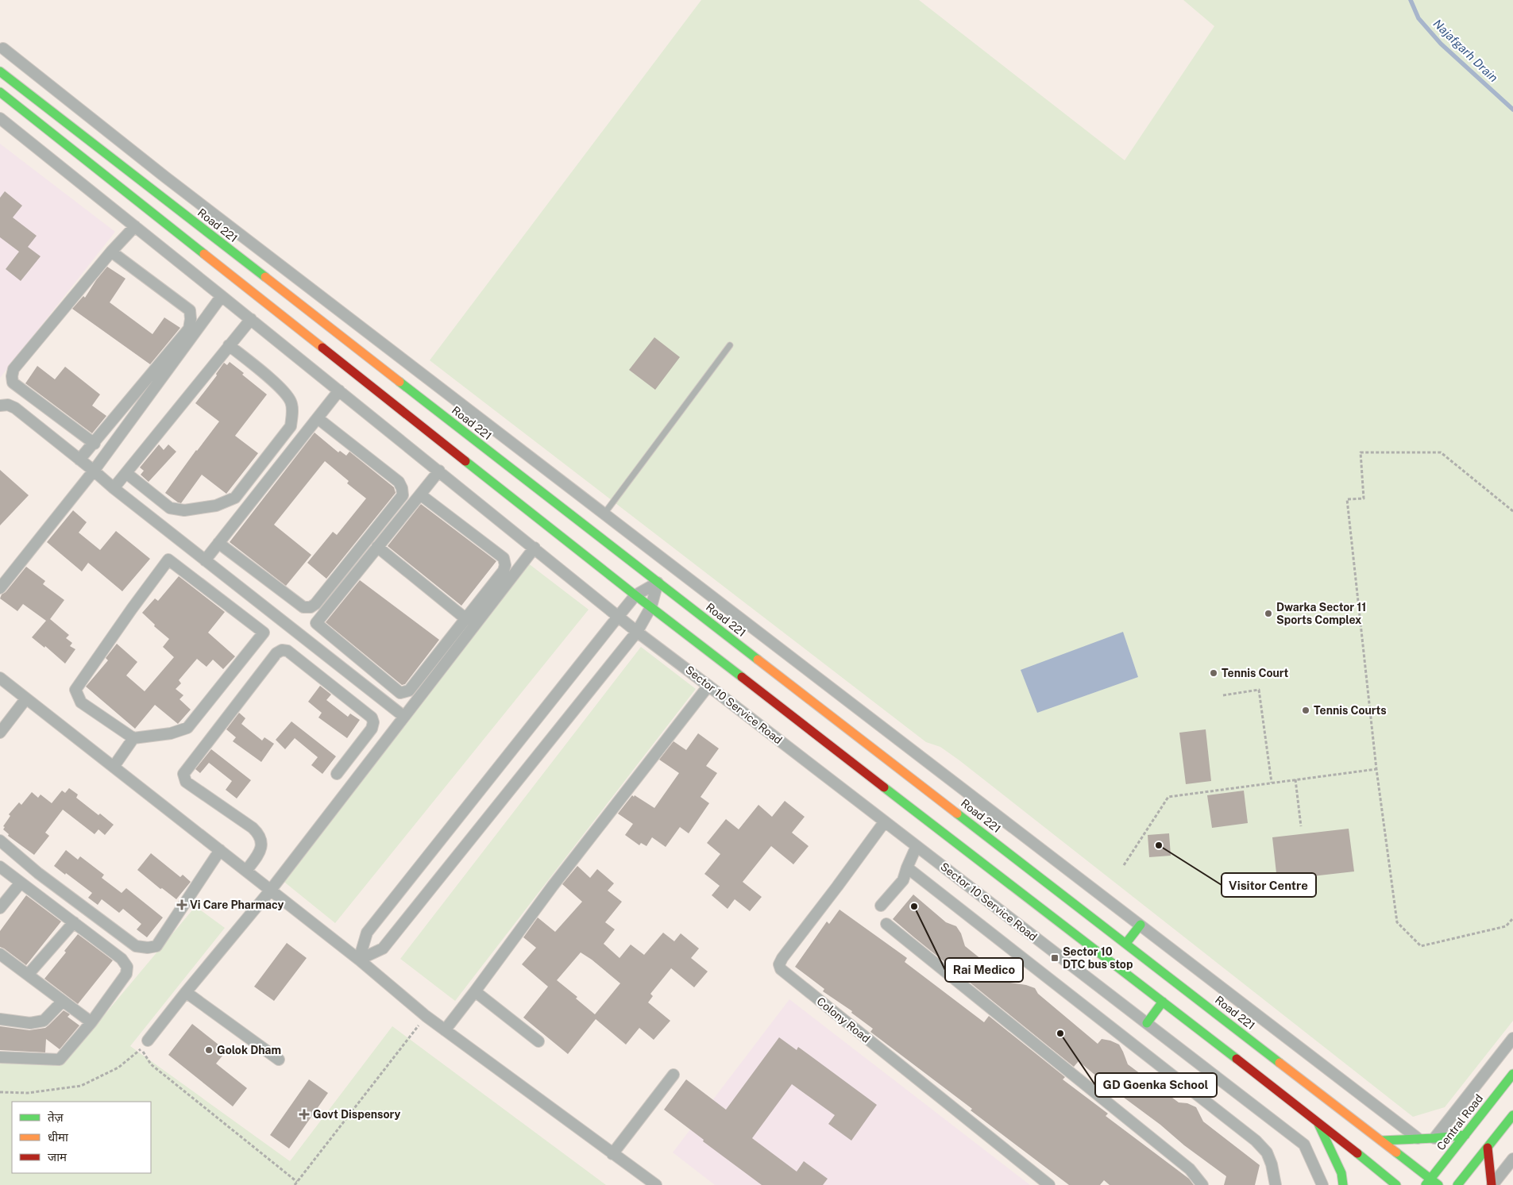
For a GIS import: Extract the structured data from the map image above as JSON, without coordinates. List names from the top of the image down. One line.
{"streets":{"main road":["Road 221","Central Road"],"street":["Sector 10 Service Road","Colony Road"]},"crossings":[["Road 221","Central Road"],["Sector 10 Service Road","Colony Road"]],"water":["Najafgarh Drain"],"places":{"other":["Dwarka Sector 11 Sports Complex","Tennis Court","Tennis Courts","Visitor Centre","Rai Medico","GD Goenka School","Golok Dham"],"health":["Vi Care Pharmacy","Govt Dispensory"],"transit":["Sector 10 DTC bus stop"]},"legend":["तेज़","धीमा","जाम"]}
